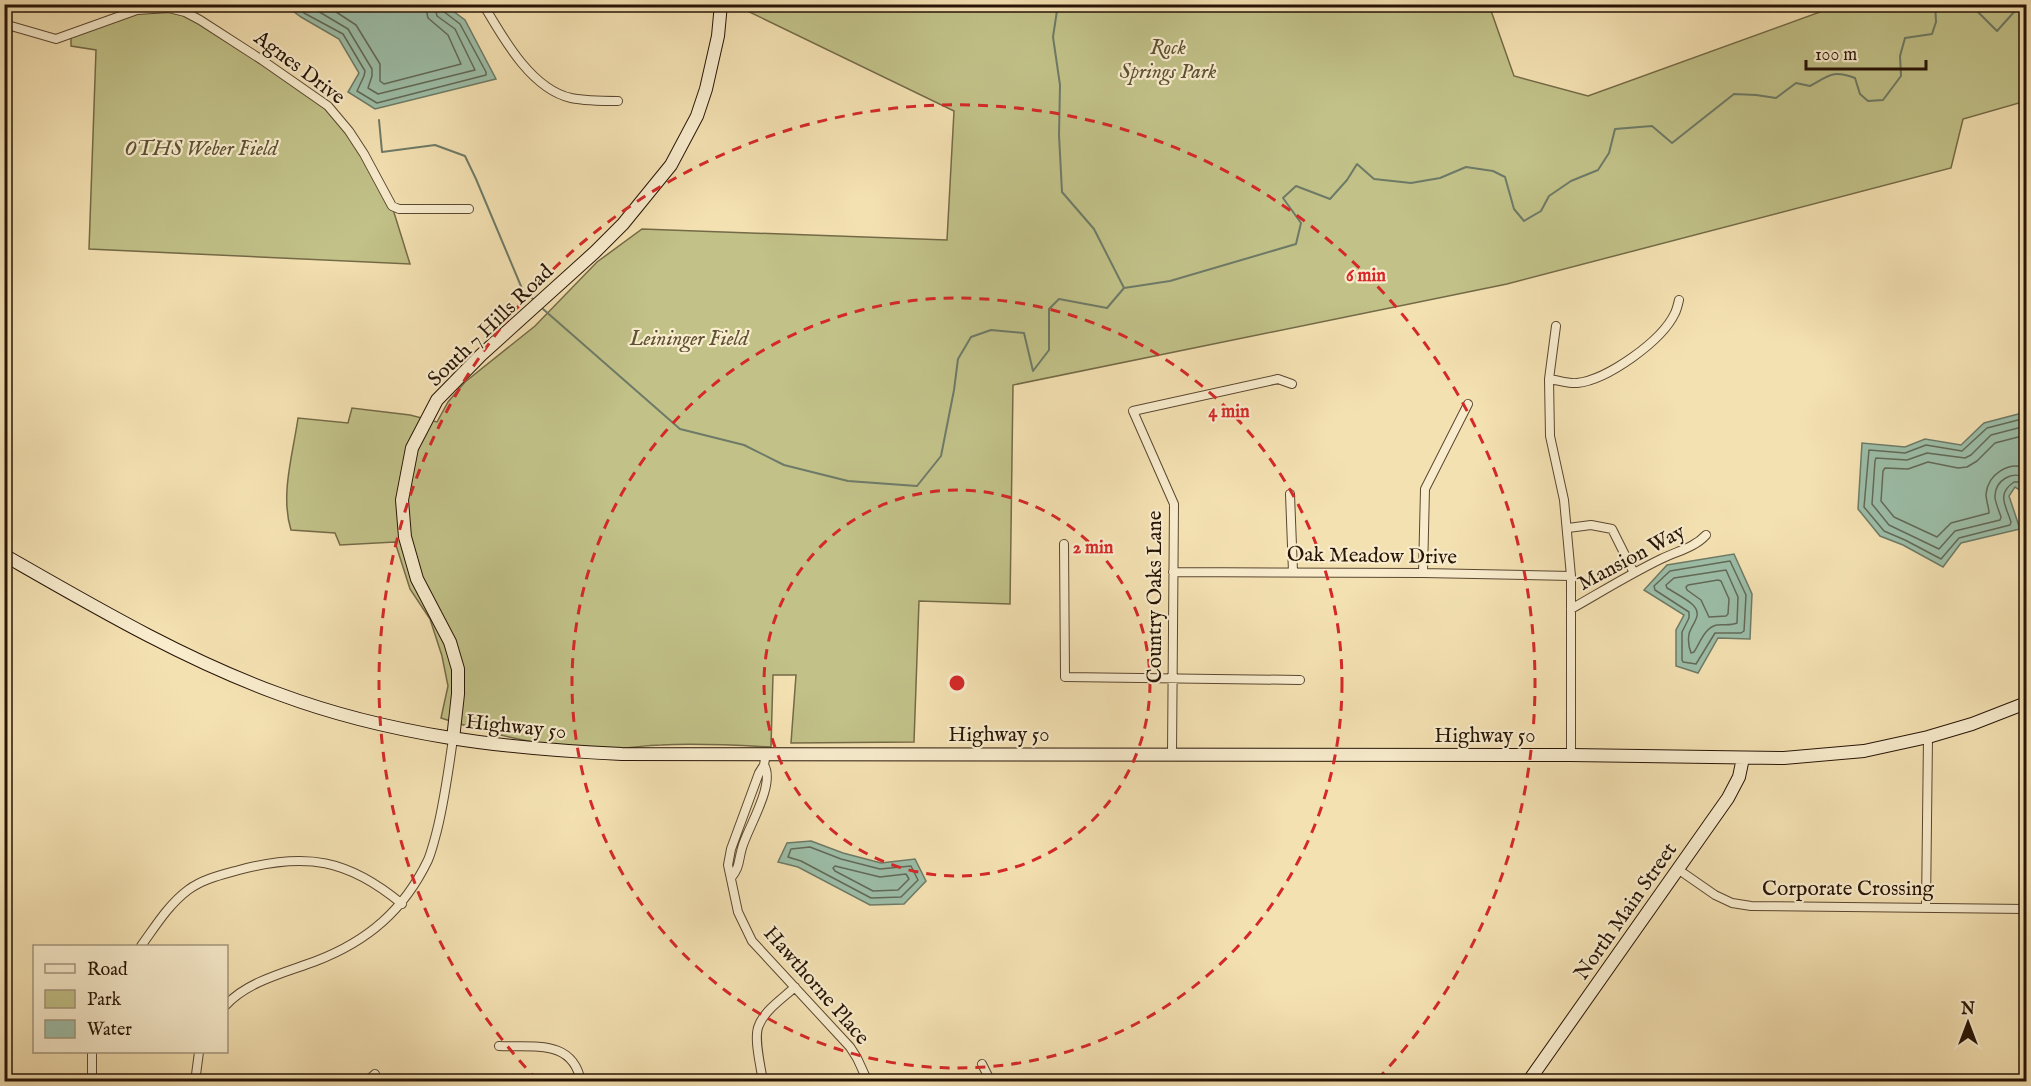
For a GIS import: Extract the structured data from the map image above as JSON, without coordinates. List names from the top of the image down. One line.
{"streets":{"main road":["South 7 Hills Road","Highway 50","North Main Street"],"street":["Agnes Drive","Oak Meadow Drive","Mansion Way","Country Oaks Lane","Corporate Crossing","Hawthorne Place"]},"crossings":[["South 7 Hills Road","Highway 50"],["Oak Meadow Drive","Country Oaks Lane"],["Country Oaks Lane","Highway 50"],["Highway 50","North Main Street"],["Highway 50","Hawthorne Place"],["Corporate Crossing","North Main Street"]],"parks":["Rock Springs Park","OTHS Weber Field","Leininger Field"],"legend":["Road","Park","Water"],"scale_bar":"100 m","north":"top","rings":["6 min","4 min","2 min"]}
